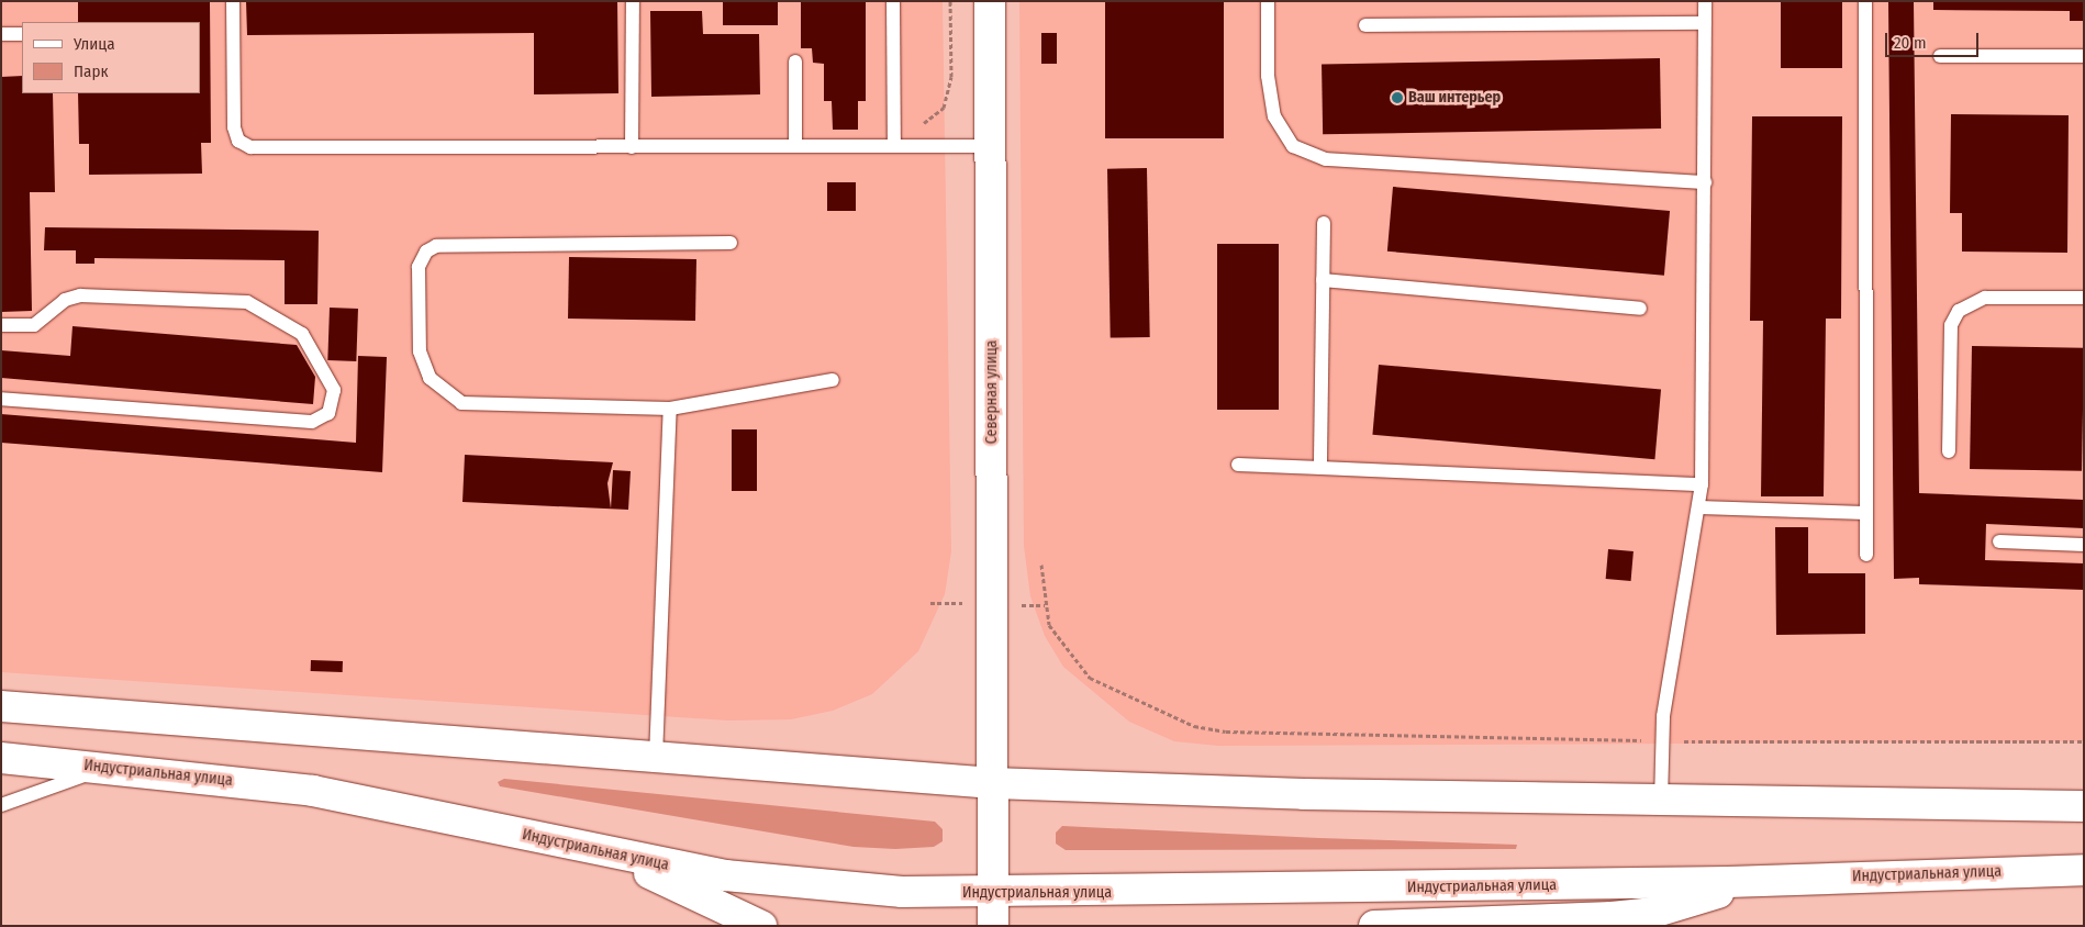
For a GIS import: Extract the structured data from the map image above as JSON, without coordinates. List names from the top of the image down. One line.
{"streets":{"main road":["Северная улица","Индустриальная улица"]},"crossings":[["Северная улица","Индустриальная улица"]],"places":["Ваш интерьер"],"legend":["Улица","Парк"],"scale_bar":"20 m"}
